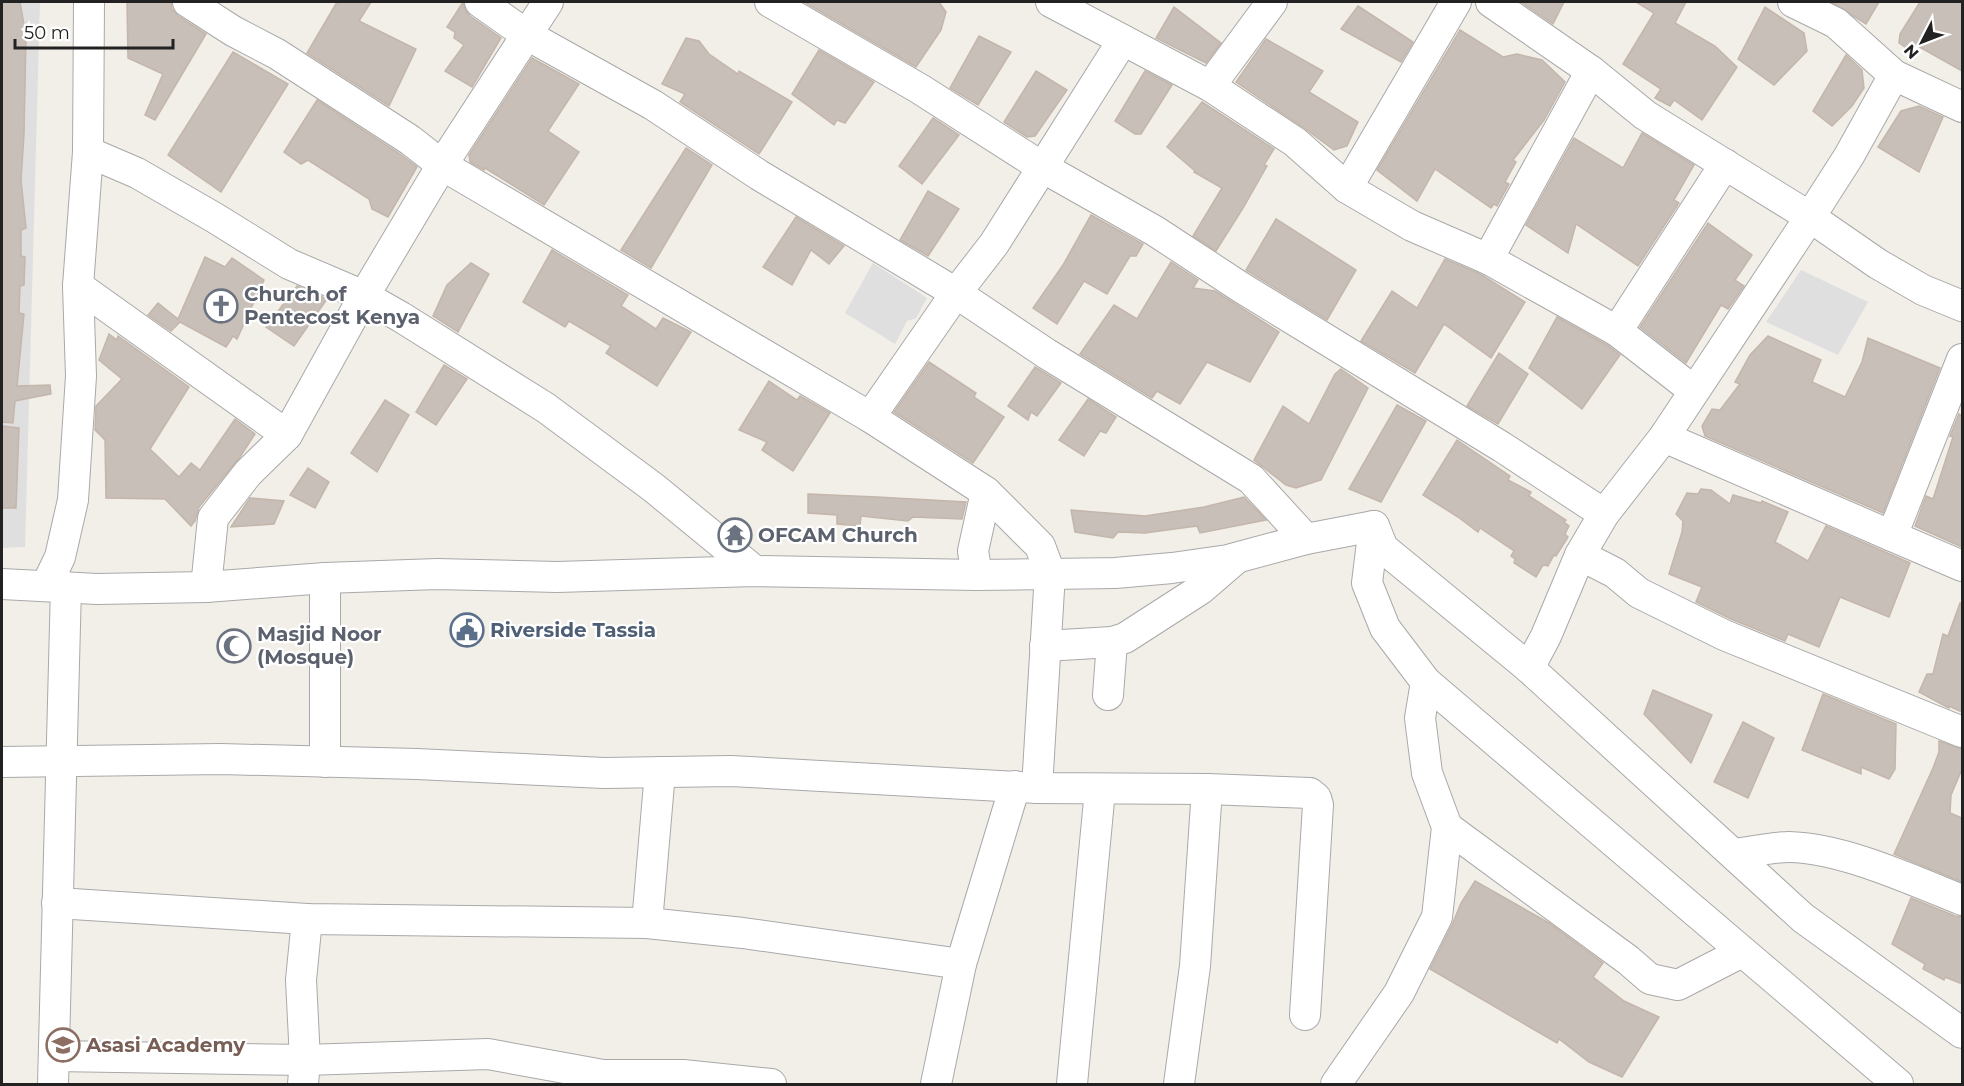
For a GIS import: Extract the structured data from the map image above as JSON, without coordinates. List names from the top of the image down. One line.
{"places":{"church":["Church of Pentecost Kenya"],"temple":["OFCAM Church"],"public building":["Riverside Tassia"],"mosque":["Masjid Noor (Mosque)"],"school or university":["Asasi Academy"]},"scale_bar":"50 m","north":"bottom left"}
